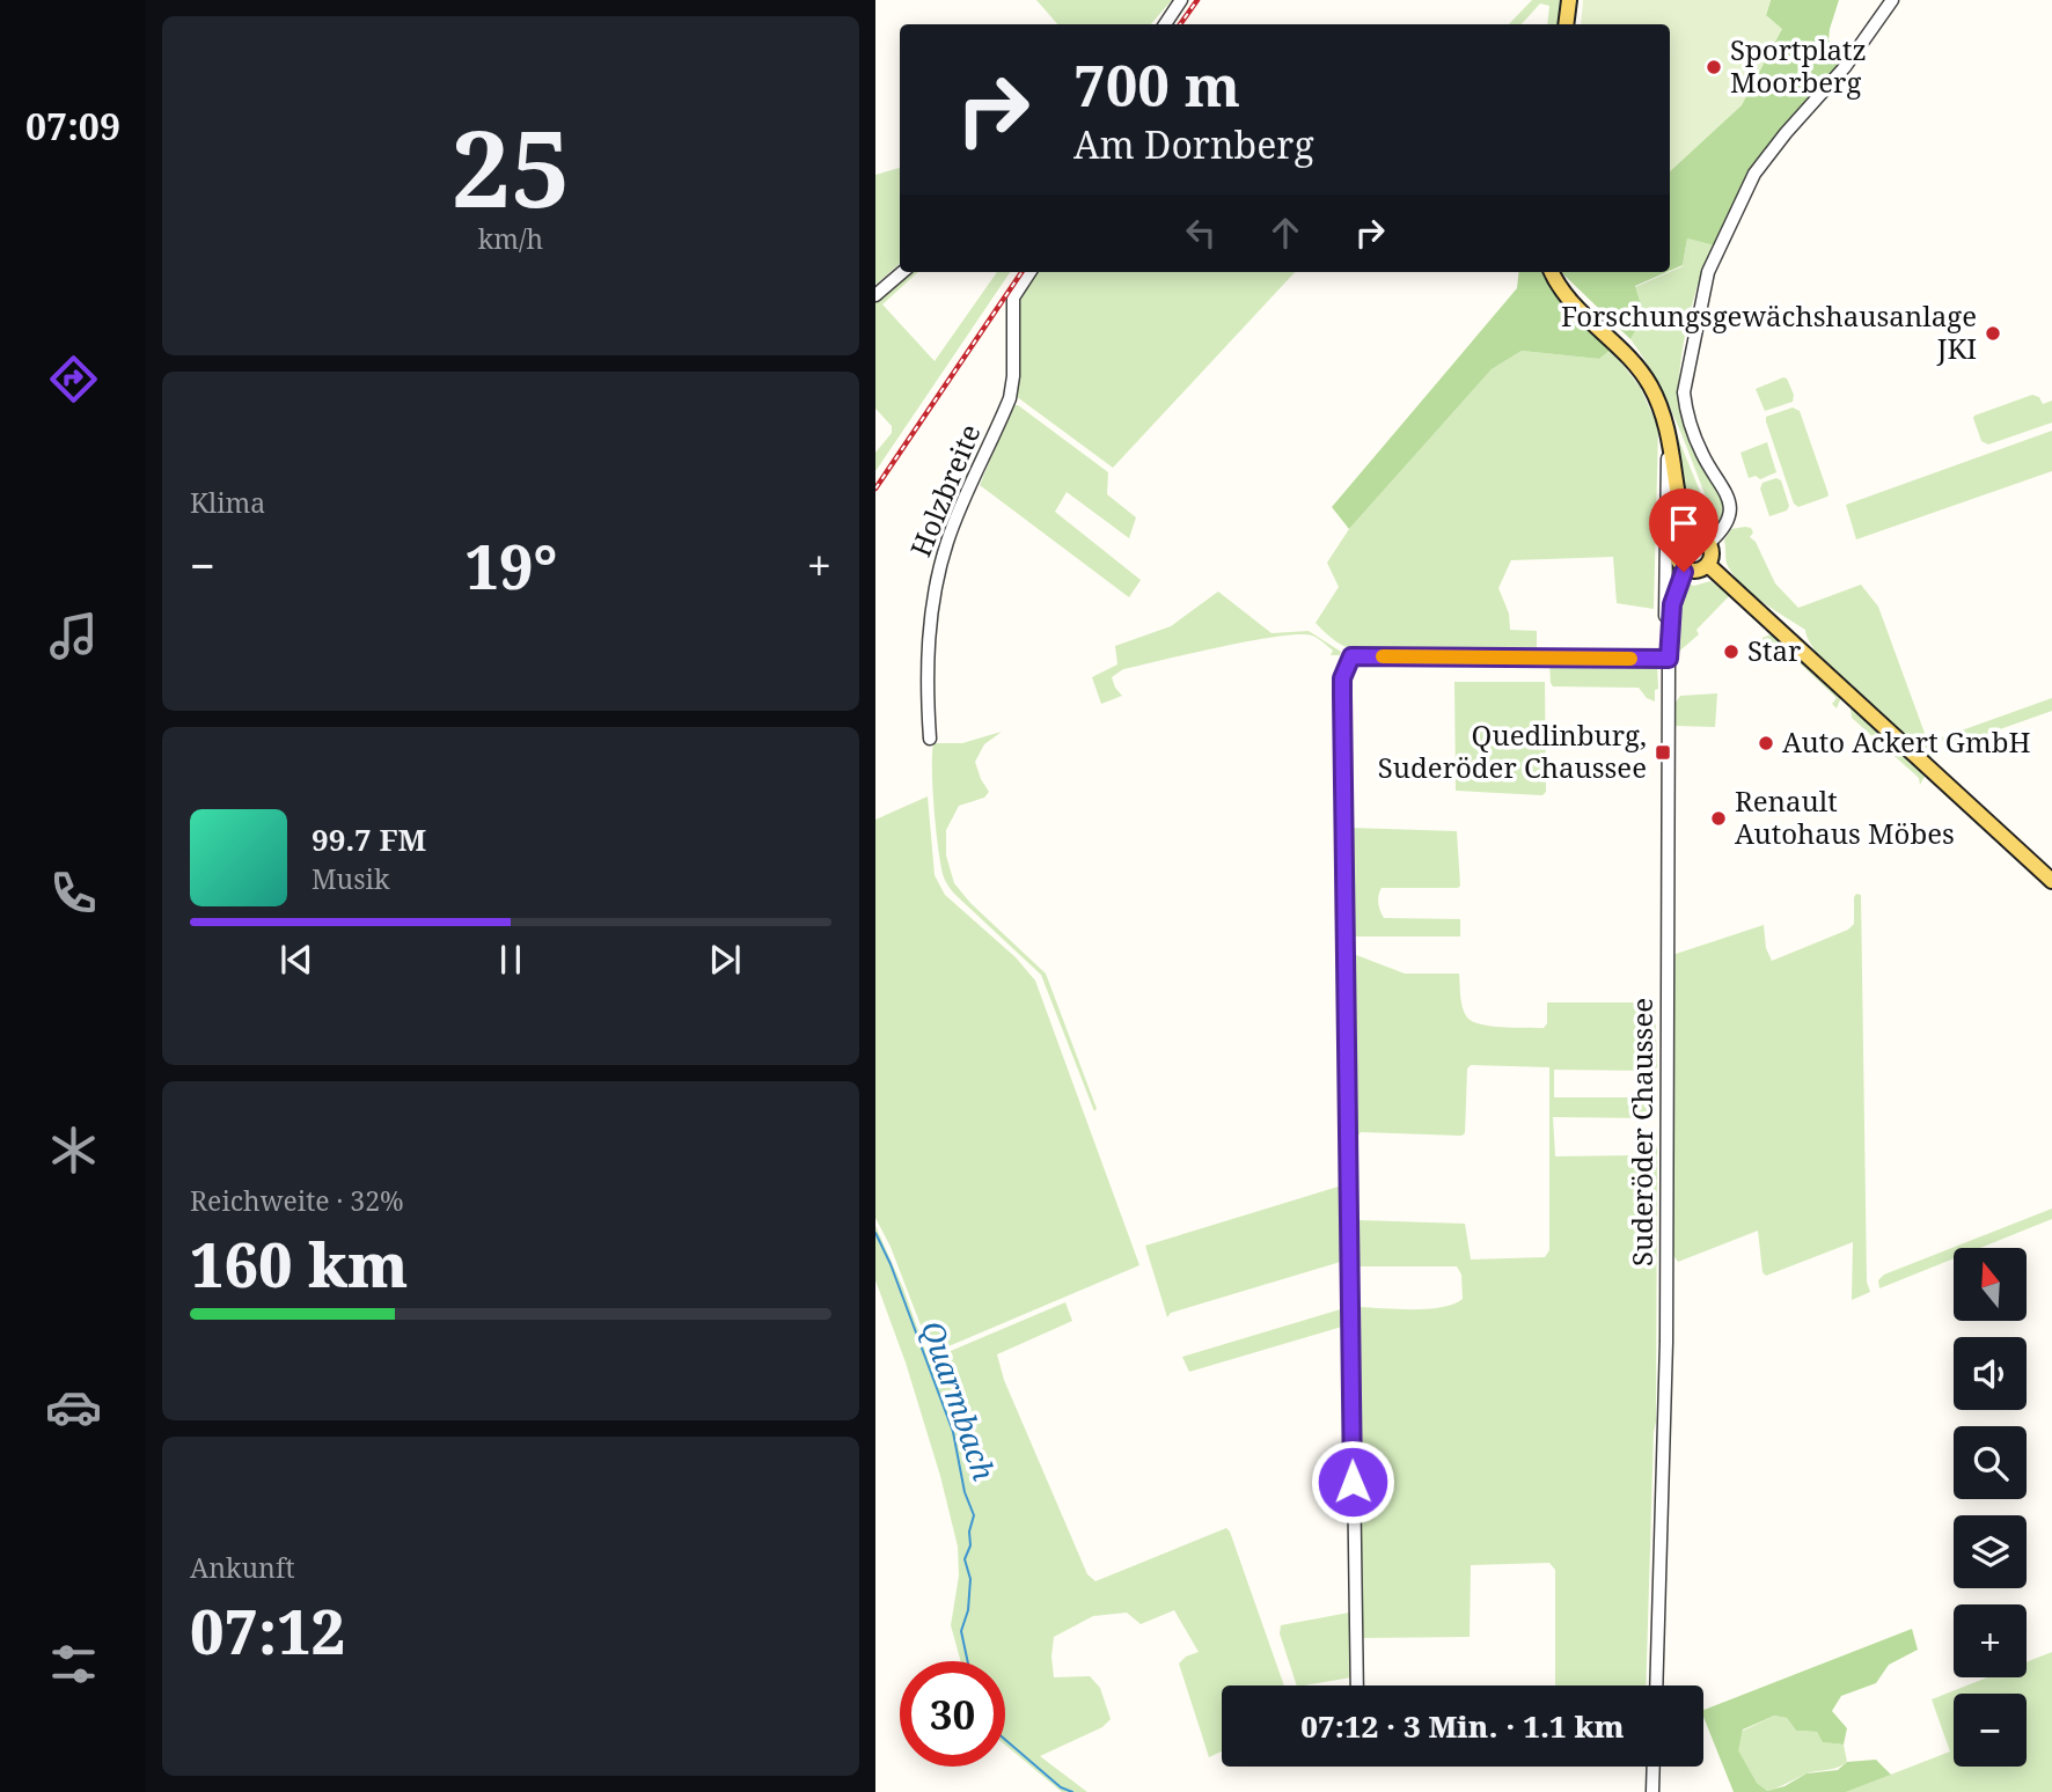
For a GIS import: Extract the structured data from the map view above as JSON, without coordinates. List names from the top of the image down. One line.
{"streets":{"street":["Holzbreite","Suderöder Chaussee"]},"water":["Quarmbach"],"places":{"other":["Sportplatz Moorberg","Forschungsgewächshausanlage JKI","Star","Auto Ackert GmbH","Renault Autohaus Möbes"],"transit":["Quedlinburg, Suderöder Chaussee"]},"north":"top","page":{"tabs":"07:09","tile":[["25","km/h"],"Klima",["Reichweite · 32%","160 km"],["Ankunft","07:12"]],"turn":["700 m","Am Dornberg"],"heat":["−","19°","+"],"song":["99.7 FM","Musik"],"map_buttons":["+","−"],"limit":"30","trip":"07:12 · 3 Min. · 1.1 km"}}
